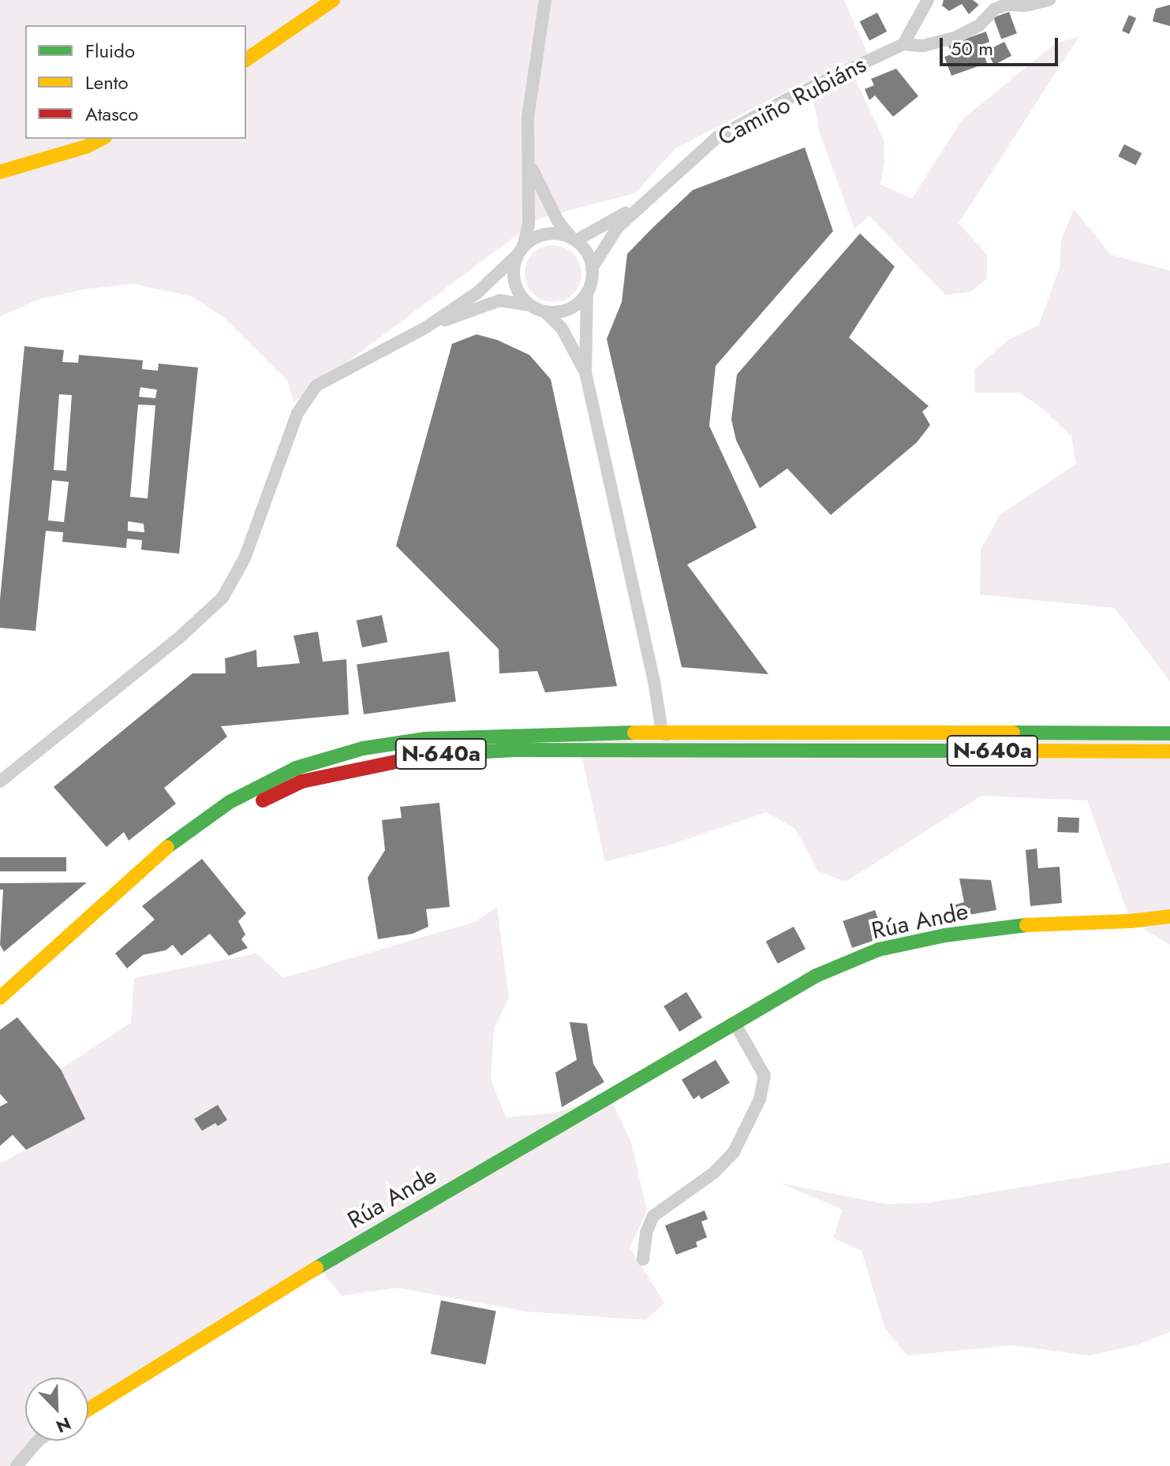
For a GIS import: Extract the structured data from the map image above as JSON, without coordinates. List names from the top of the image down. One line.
{"streets":{"main road":["N-640a","Rúa Ande"],"street":["Camiño Rubiáns"]},"legend":["Fluido","Lento","Atasco"],"scale_bar":"50 m","north":"bottom right"}
